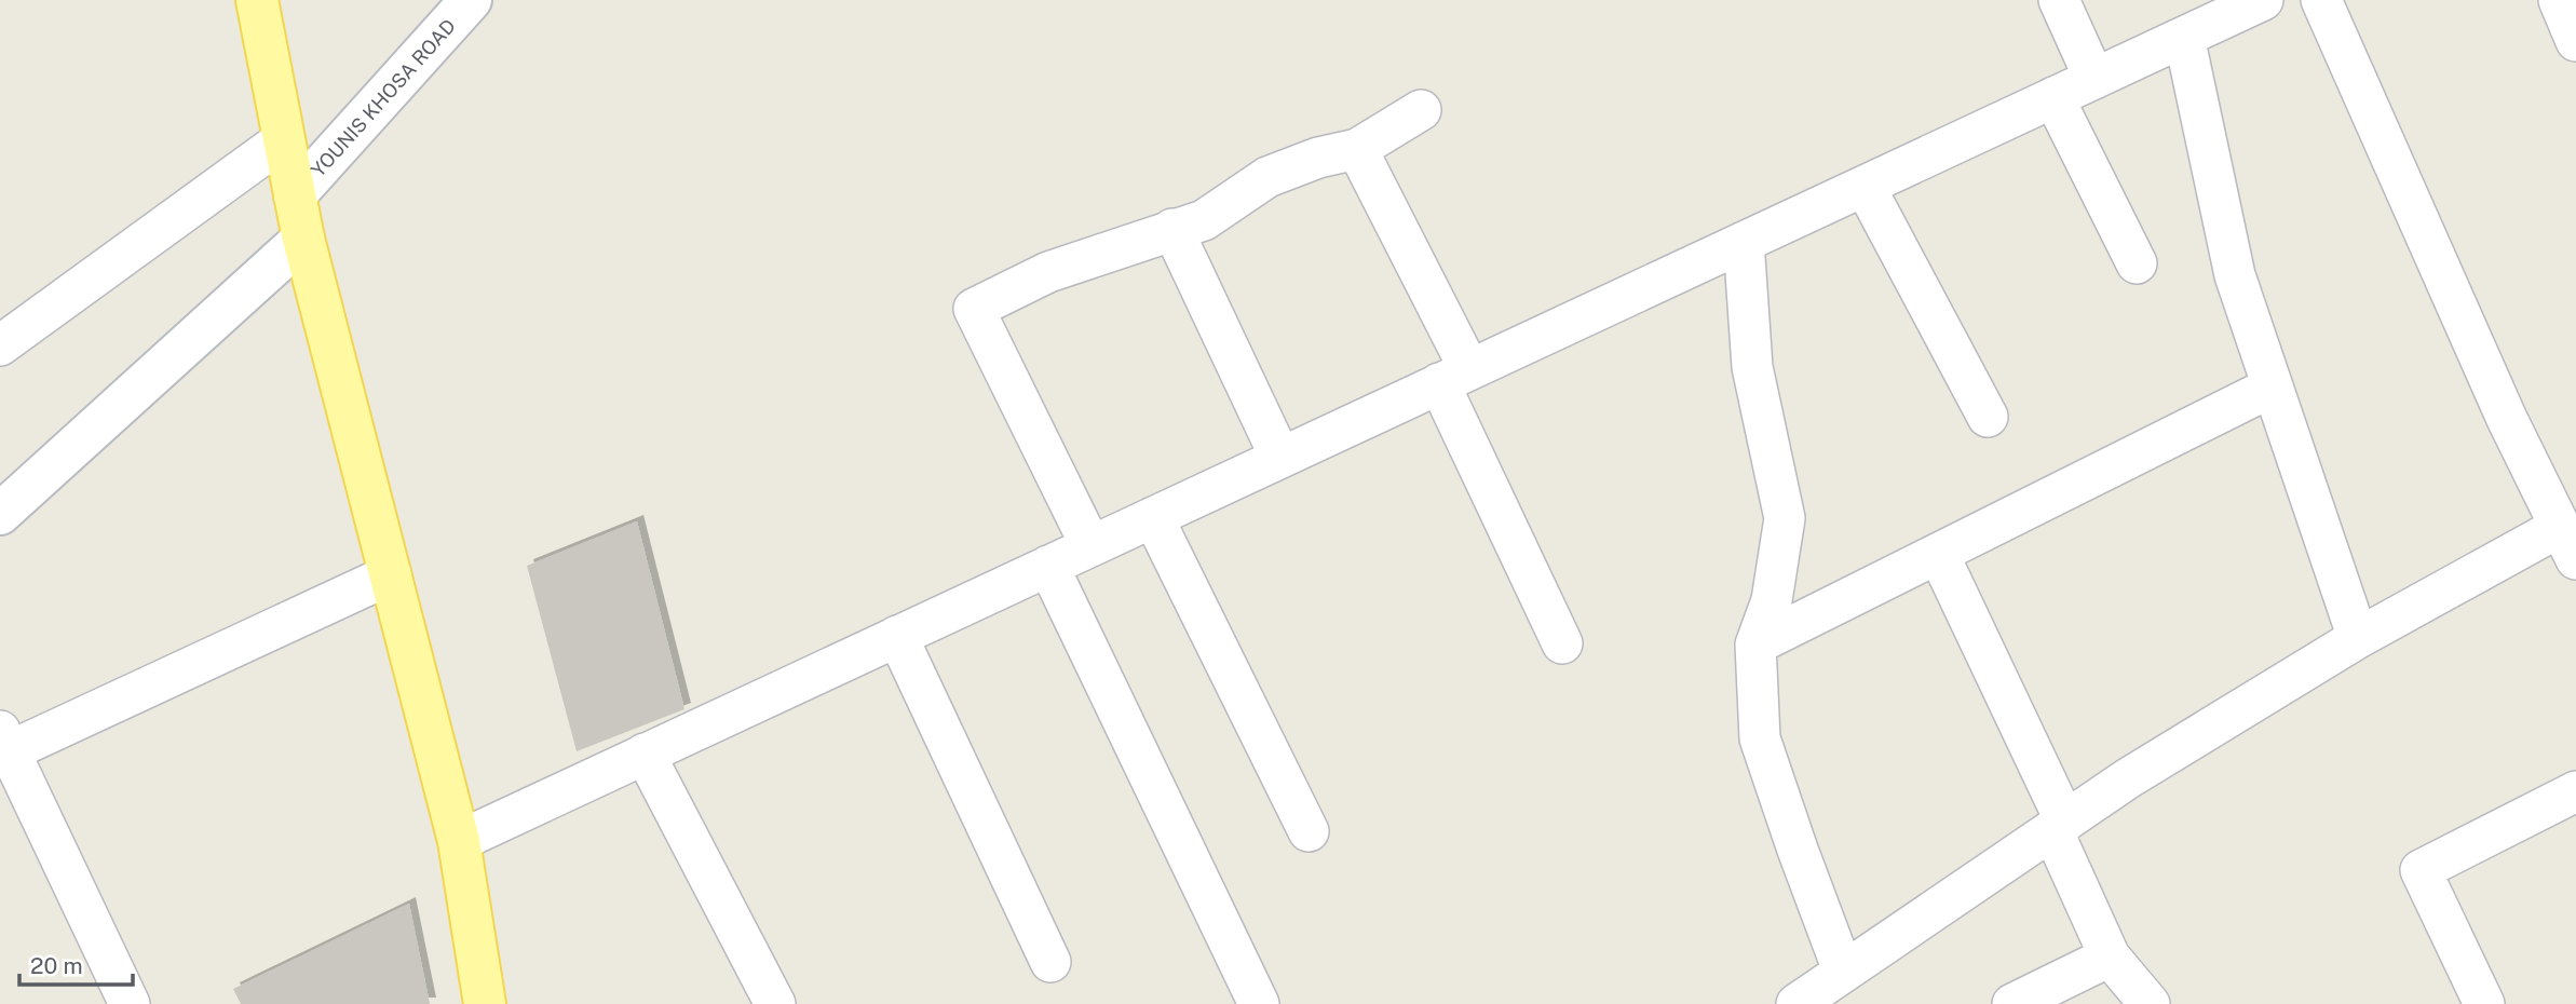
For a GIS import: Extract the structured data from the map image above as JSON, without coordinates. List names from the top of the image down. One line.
{"streets":{"street":["YOUNIS KHOSA ROAD"]},"scale_bar":"20 m"}
